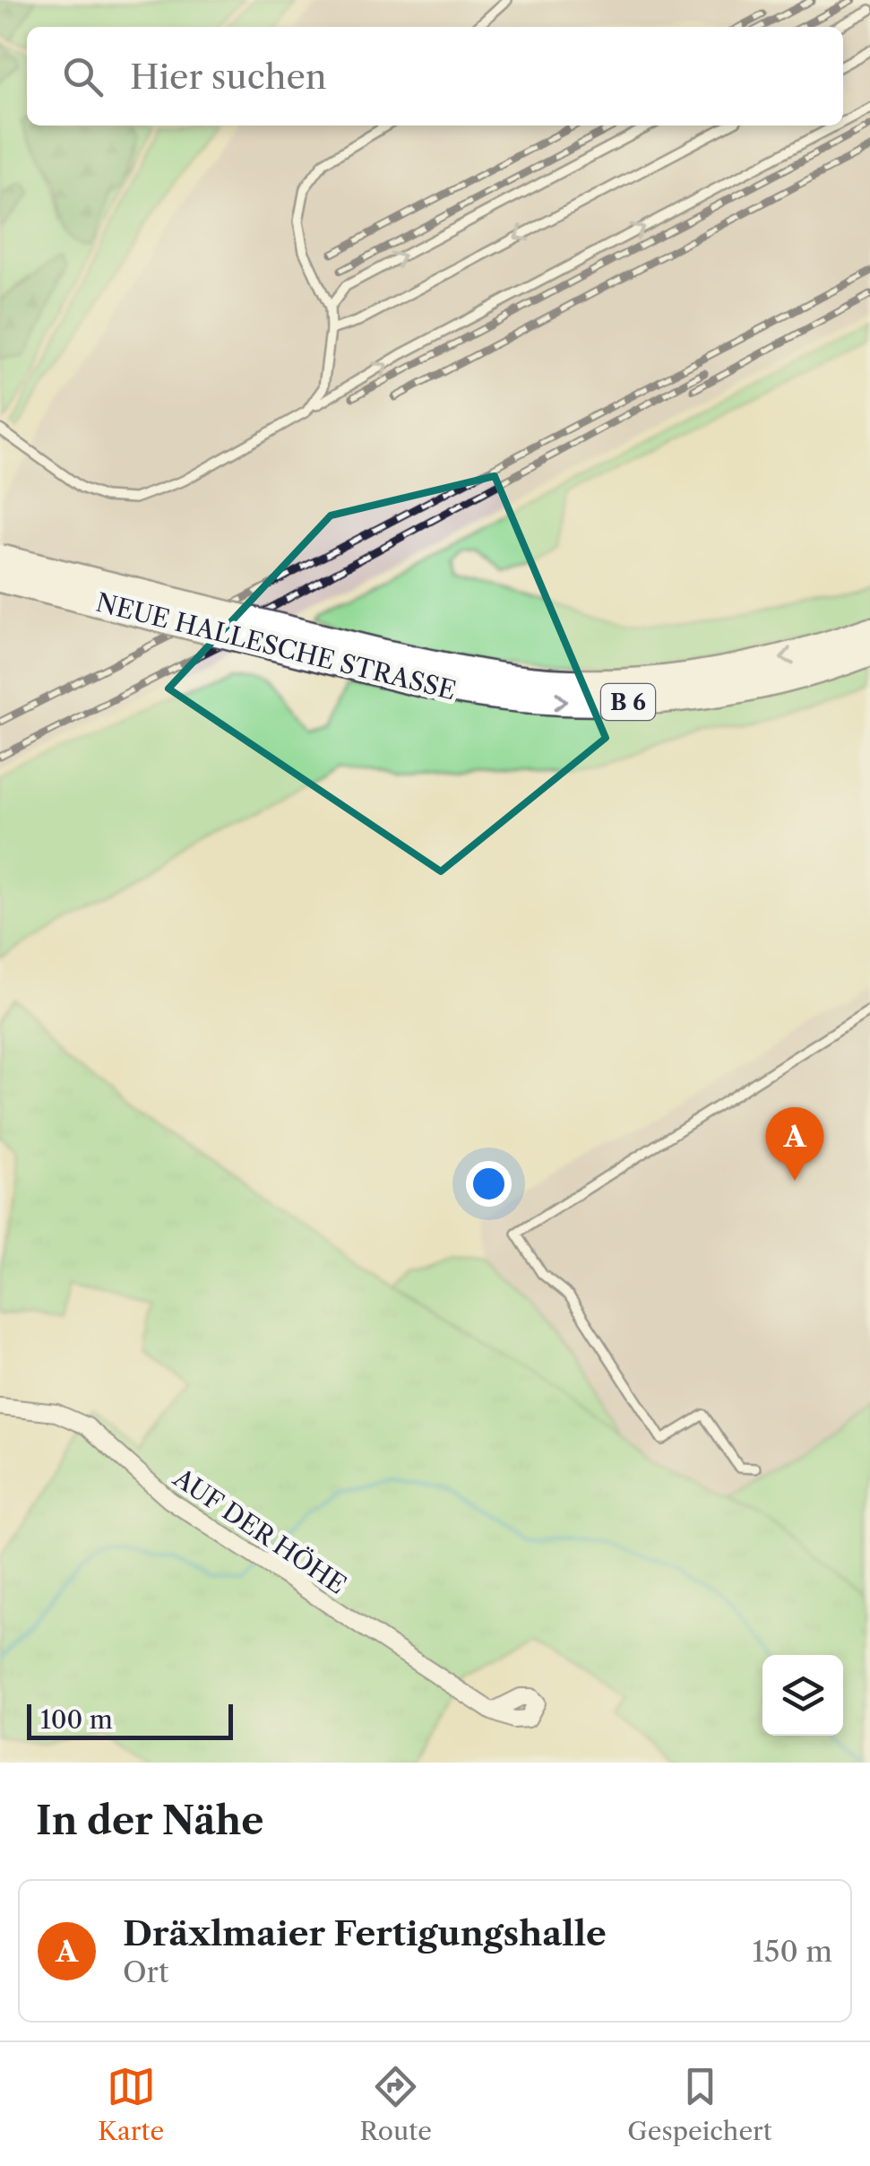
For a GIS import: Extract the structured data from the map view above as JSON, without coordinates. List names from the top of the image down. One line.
{"streets":{"main road":["NEUE HALLESCHE STRASSE","B 6"],"street":["AUF DER HÖHE"]},"scale_bar":"100 m","page":{"search":"Hier suchen","pins":"A","scale":"100 m","heading":"In der Nähe","list":[{"mark":"A","name":"Dräxlmaier Fertigungshalle","note":"Ort","value":"150 m"}],"nav":["Karte","Route","Gespeichert"]}}
